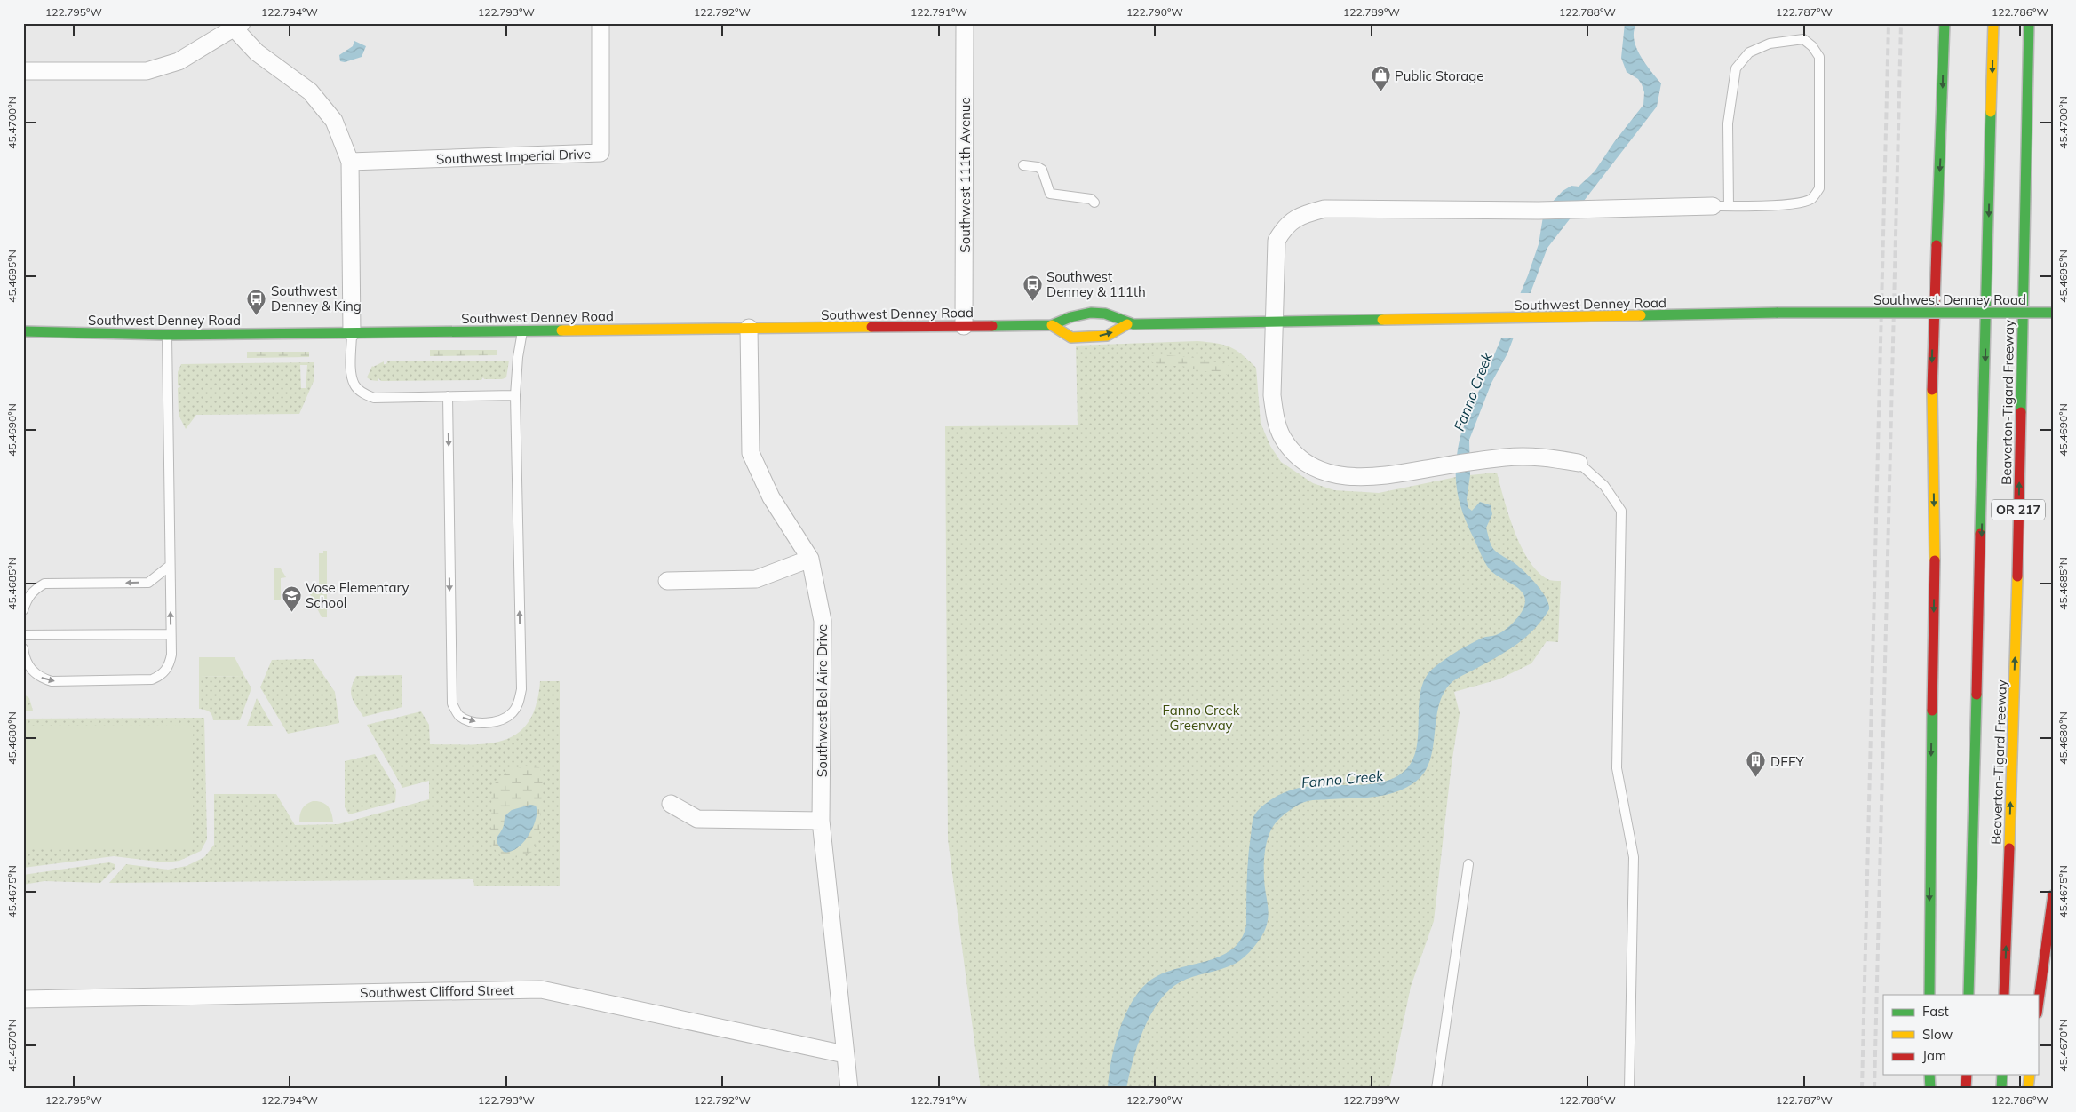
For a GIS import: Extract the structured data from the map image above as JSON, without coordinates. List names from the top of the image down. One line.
{"streets":{"main road":["Southwest Denney Road","Beaverton-Tigard Freeway","OR 217"],"street":["Southwest Imperial Drive","Southwest 111th Avenue","Southwest Bel Aire Drive","Southwest Clifford Street"]},"crossings":[["Southwest 111th Avenue","Southwest Denney Road"],["Southwest Denney Road","Southwest Bel Aire Drive"],["Southwest Bel Aire Drive","Southwest Clifford Street"]],"water":["Fanno Creek"],"parks":["Fanno Creek Greenway"],"places":{"shop":["Public Storage"],"bus stop":["Southwest Denney & 111th","Southwest Denney & King"],"school or university":["Vose Elementary School"],"building":["DEFY"]},"legend":["Fast","Slow","Jam"],"coordinates":["122.795°W","122.794°W","122.793°W","122.792°W","122.791°W","122.790°W","122.789°W","122.788°W","122.787°W","122.786°W","45.4700°N","45.4695°N","45.4690°N","45.4685°N","45.4680°N","45.4675°N","45.4670°N"]}
